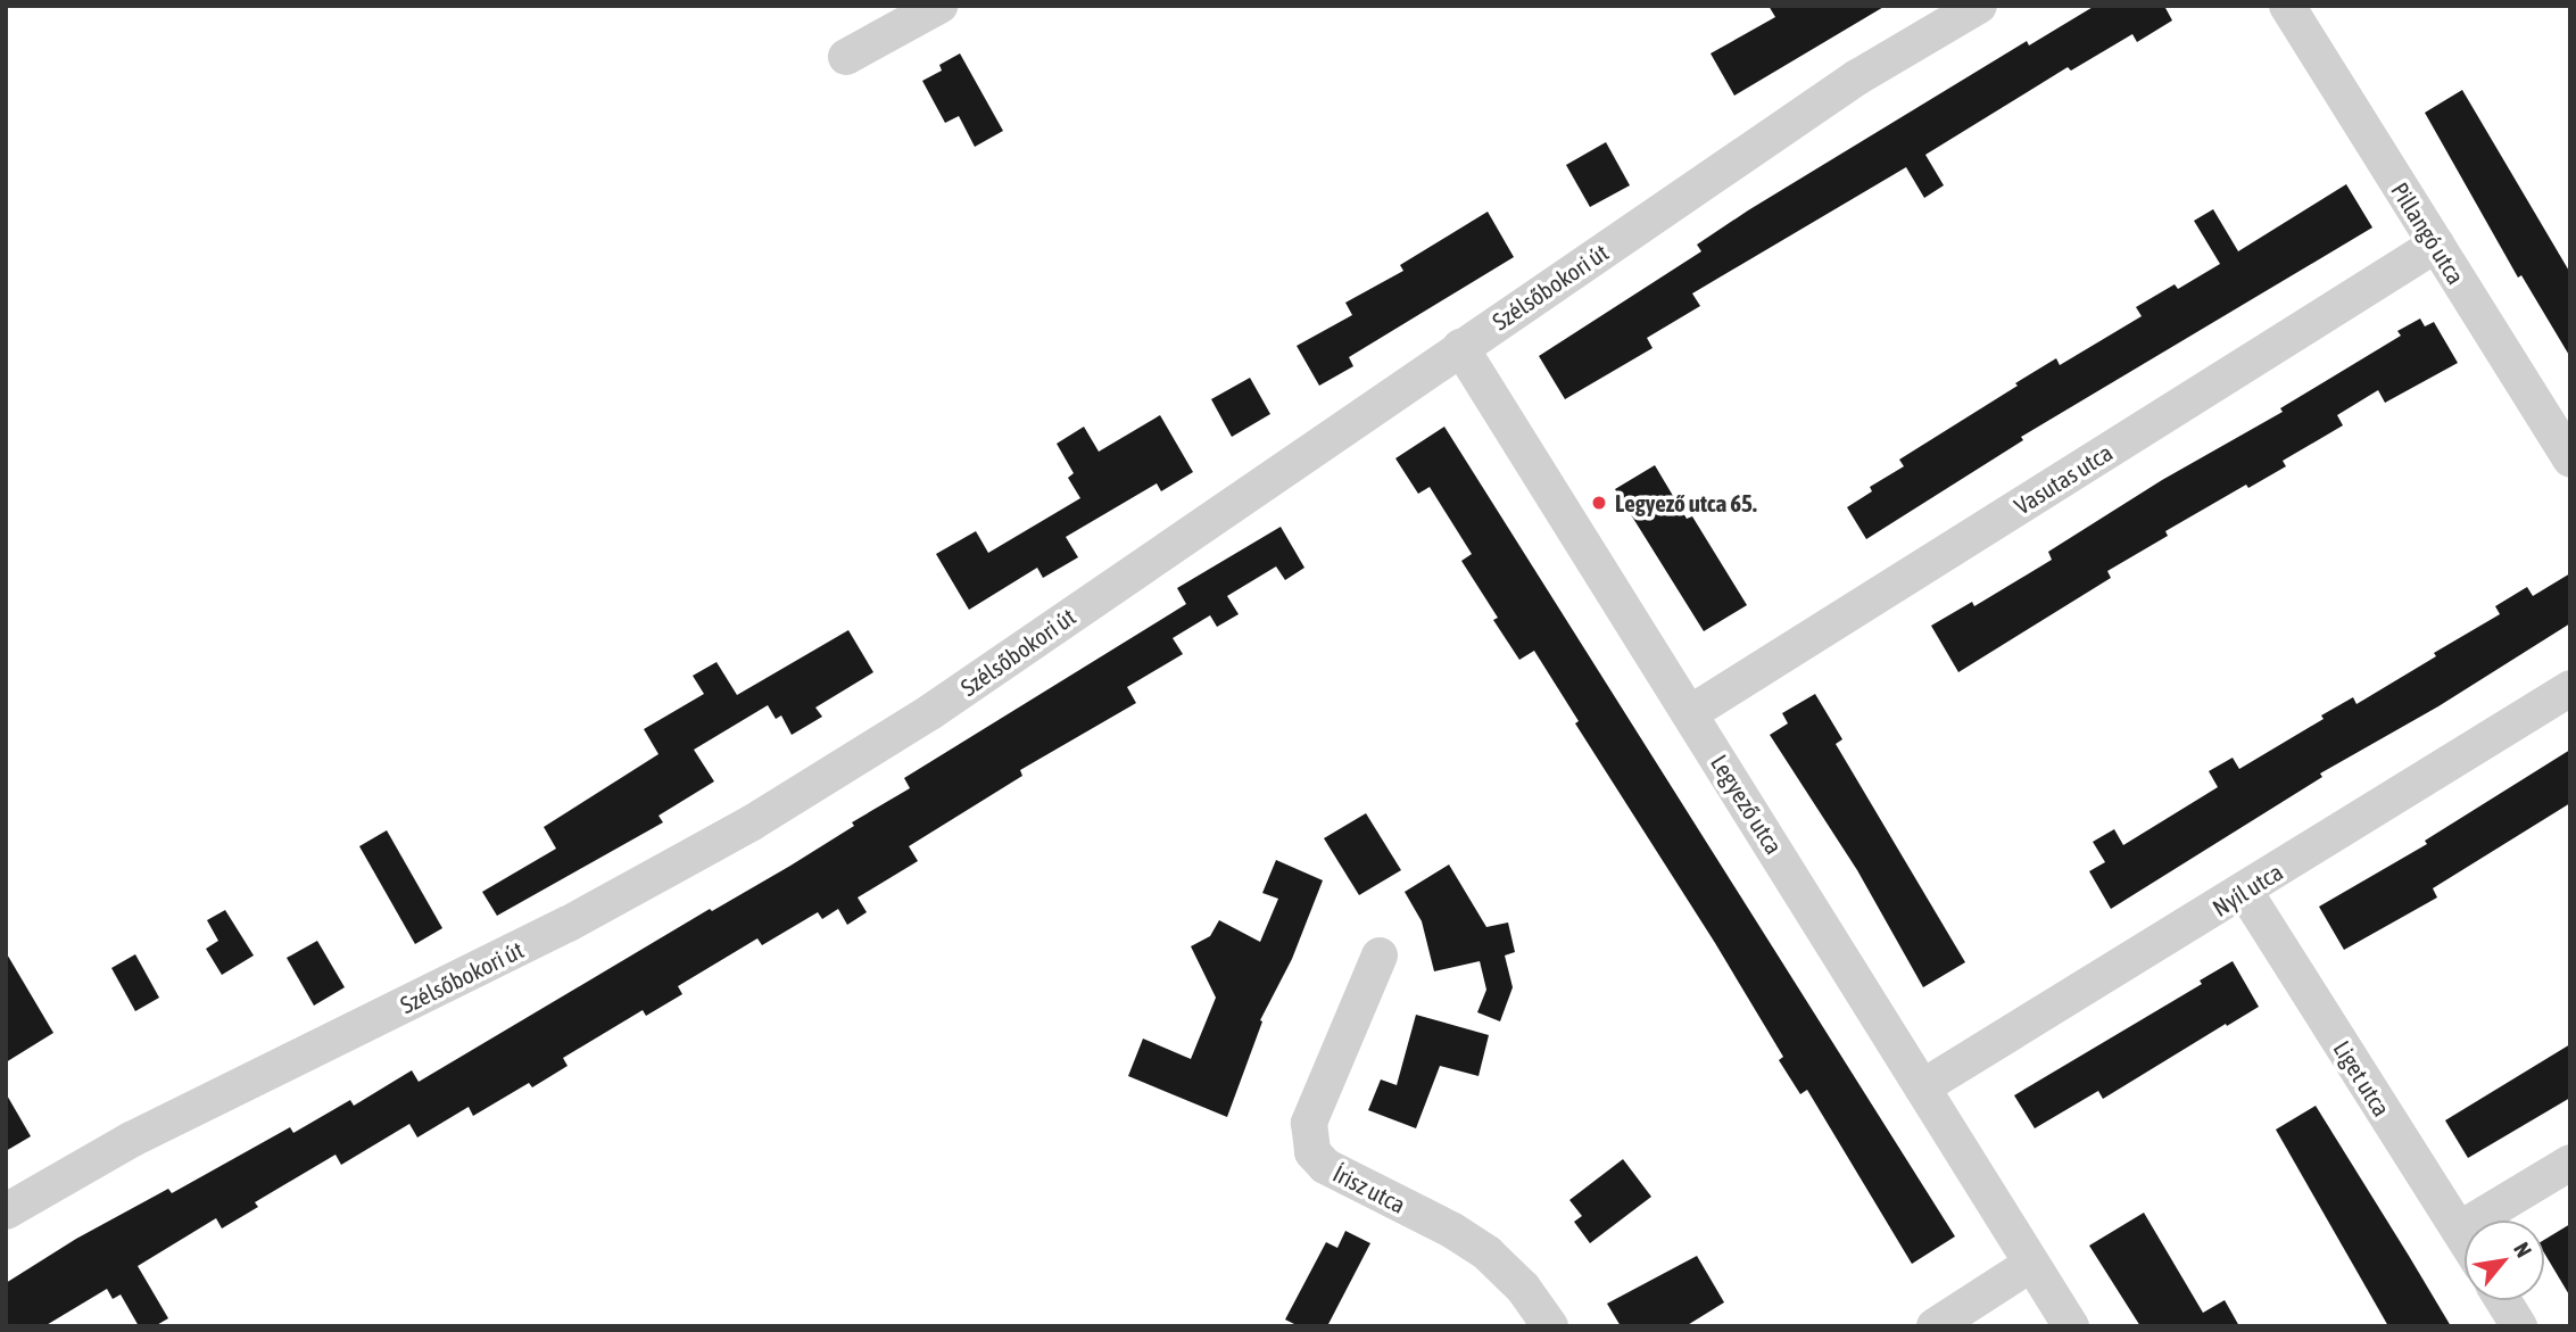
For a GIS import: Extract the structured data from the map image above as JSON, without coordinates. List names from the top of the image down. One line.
{"streets":{"street":["Pillangó utca","Szélsőbokori út","Vasutas utca","Legyező utca","Nyíl utca","Liget utca","Írisz utca"]},"crossings":[["Pillangó utca","Vasutas utca"],["Szélsőbokori út","Legyező utca"],["Vasutas utca","Legyező utca"],["Legyező utca","Nyíl utca"],["Nyíl utca","Liget utca"]],"places":["Legyező utca 65."],"north":"top right"}
